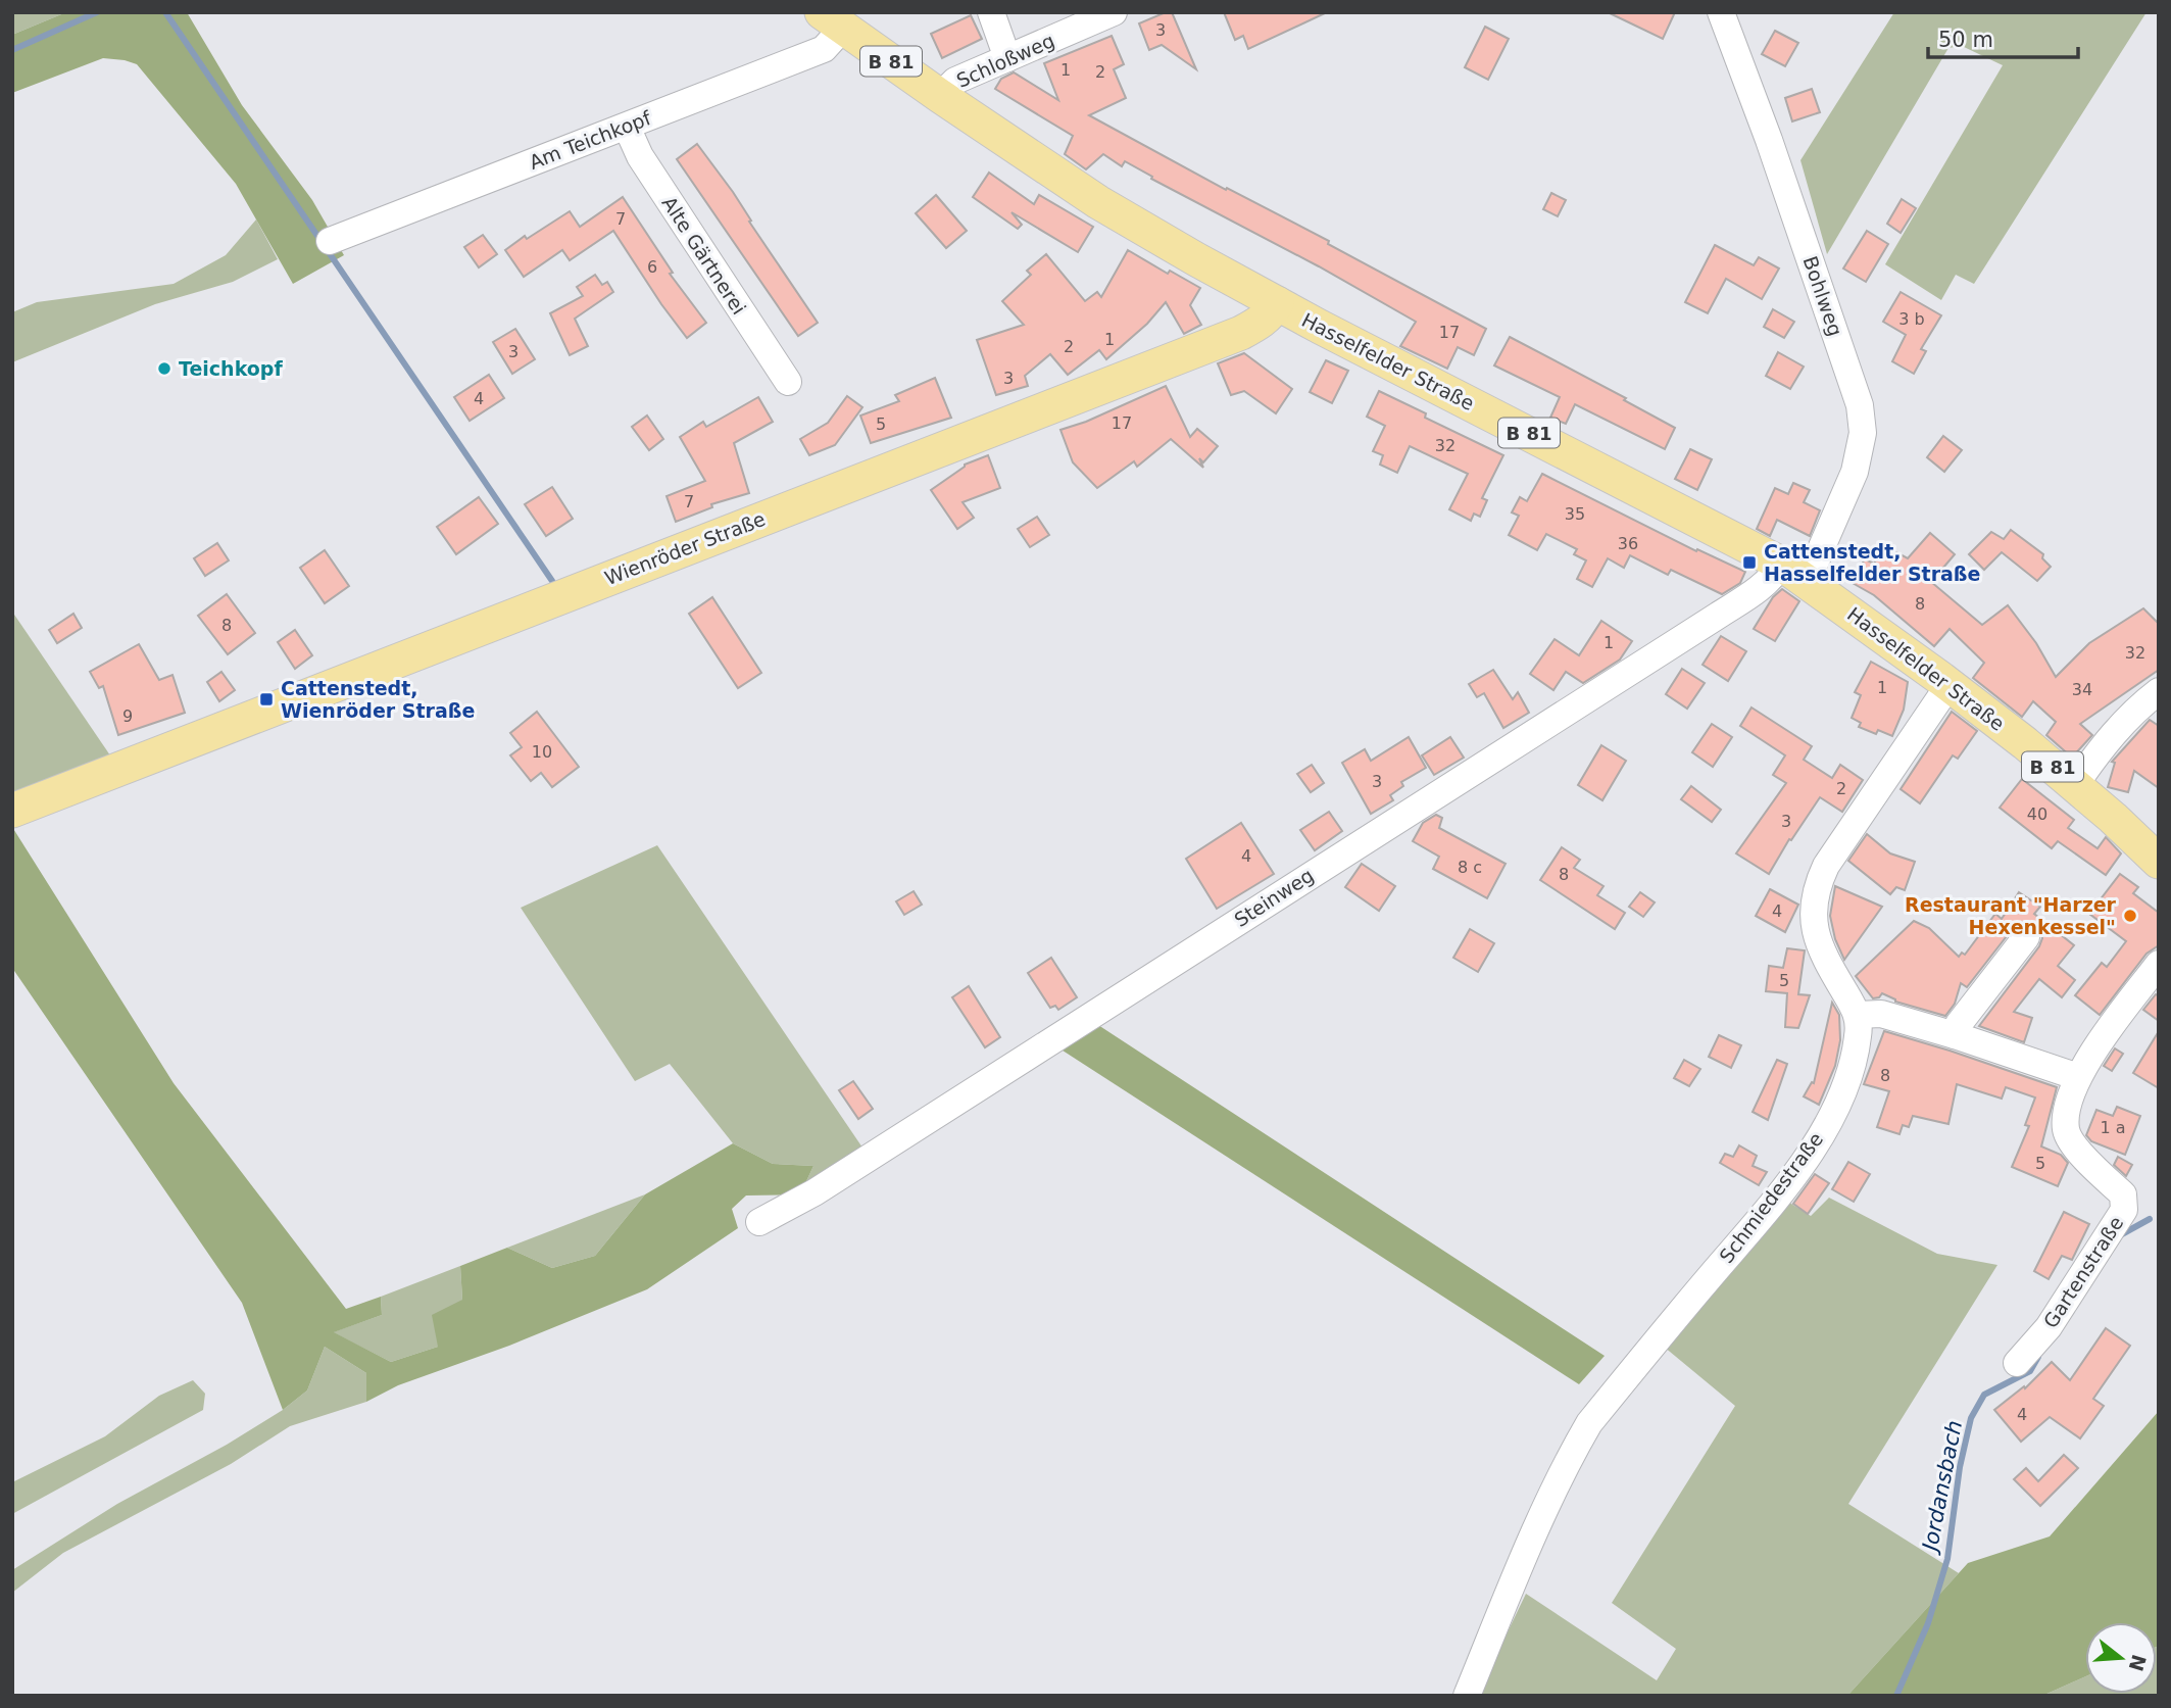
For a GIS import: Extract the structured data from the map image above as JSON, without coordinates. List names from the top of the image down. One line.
{"streets":{"main road":["B 81","Hasselfelder Straße","Wienröder Straße"],"street":["Schloßweg","Am Teichkopf","Alte Gärtnerei","Bohlweg","Steinweg","Schmiedestraße","Gartenstraße"]},"crossings":[["Schloßweg","Hasselfelder Straße"],["Am Teichkopf","Alte Gärtnerei"],["Am Teichkopf","Hasselfelder Straße"],["Bohlweg","Hasselfelder Straße"],["Bohlweg","Steinweg"],["Hasselfelder Straße","Wienröder Straße"],["Hasselfelder Straße","Steinweg"]],"water":["Jordansbach"],"places":{"other":["Teichkopf","Restaurant \"Harzer Hexenkessel\""],"transit":["Cattenstedt, Hasselfelder Straße","Cattenstedt, Wienröder Straße"]},"house_numbers":["3","1","2","7","6","3 b","17","1","2","3","3","4","17","5","32","7","35","36","8","8","1","32","1","34","9","10","3","2","40","3","4","8 c","8","4","5","8","1 a","5","4"],"scale_bar":"50 m","north":"right"}
